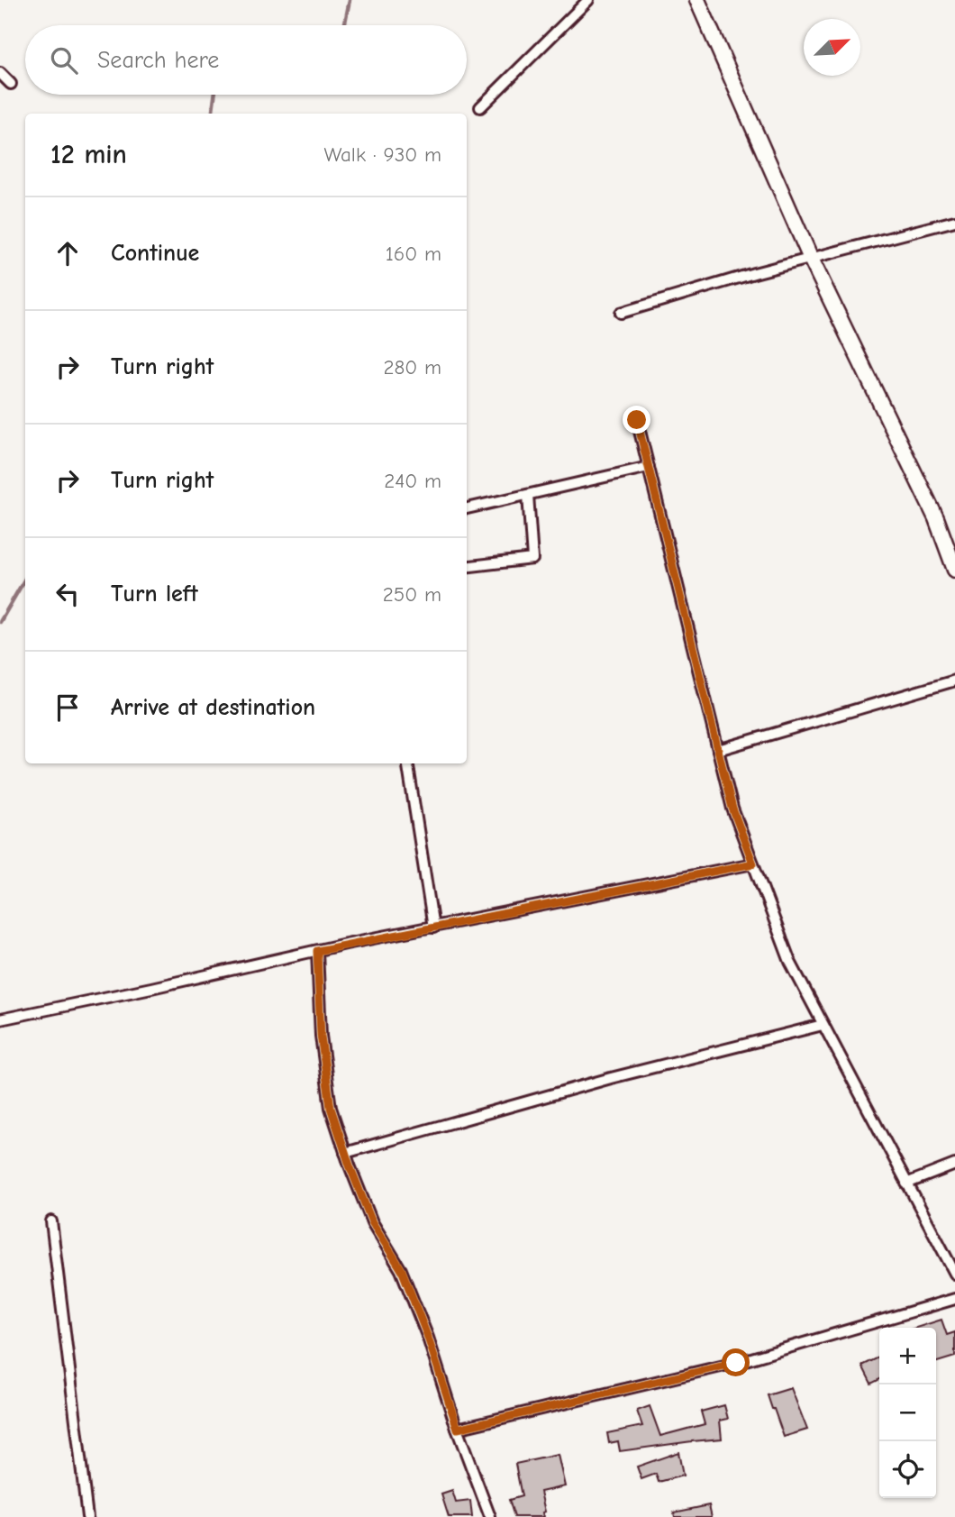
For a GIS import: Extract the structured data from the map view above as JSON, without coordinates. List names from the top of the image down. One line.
{"north":"top right","page":{"search":"Search here","heading":["12 min","Walk · 930 m"],"list":[["Continue","160 m"],["Turn right","280 m"],["Turn right","240 m"],["Turn left","250 m"],"Arrive at destination"],"map_buttons":["+","−"]}}
